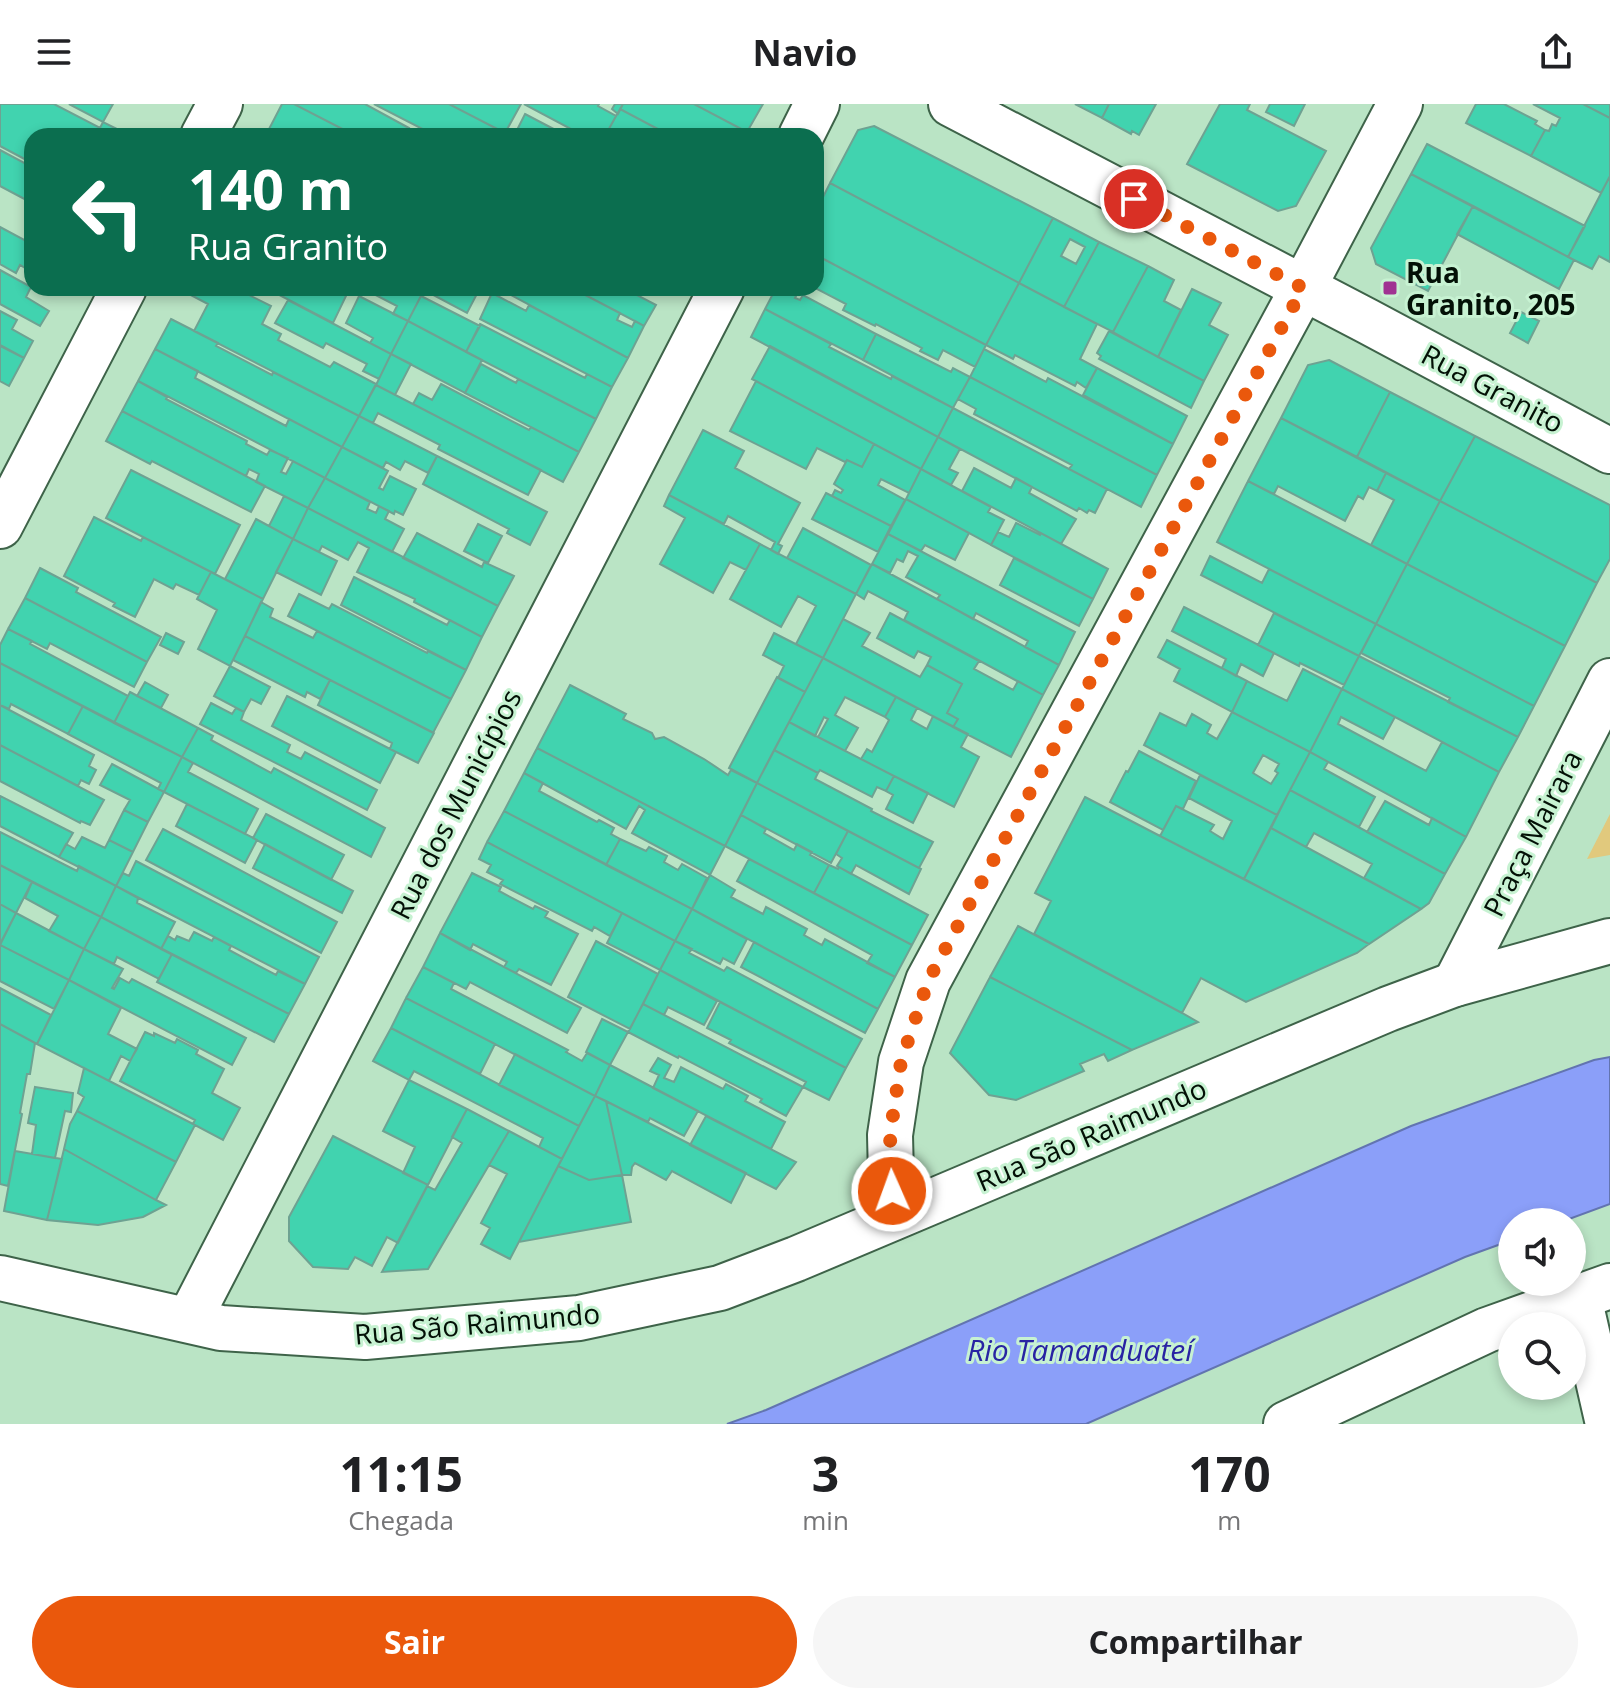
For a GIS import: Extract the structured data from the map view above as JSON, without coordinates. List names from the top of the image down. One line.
{"streets":{"main road":["Rua Granito","Rua dos Municípios","Praça Mairara","Rua São Raimundo"]},"crossings":[["Rua dos Municípios","Rua São Raimundo"],["Praça Mairara","Rua São Raimundo"]],"water":["Rio Tamanduateí"],"places":{"transit":["Rua Granito, 205"]},"page":{"header":"Navio","turn":["140 m","Rua Granito"],"eta":["11:15","Chegada","3","min","170","m"],"buttons":["Sair","Compartilhar"]}}
